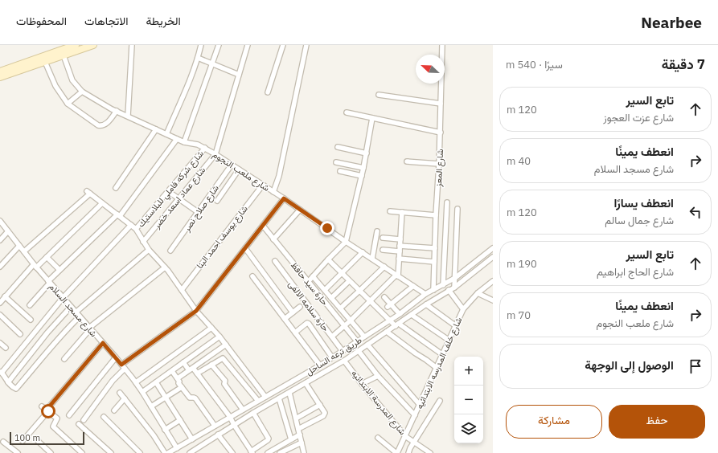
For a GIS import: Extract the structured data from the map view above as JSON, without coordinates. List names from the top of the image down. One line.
{"streets":{"street":["شارع المعز","شارع ملعب النجوم","شارع شركه فاملي للبلاستيك","شارع عماد اسعد خضر","شارع صلاح نصر","شارع يوسف احمد البنا","حارة سيد حافظ","حارة سلامه الالفى","شارع مسجد السلام","طريق ترعه الساحل","شارع خلف المدرسه الابتدائيه","شارع المدرسة الابتدائيه"]},"crossings":[["شارع المعز","طريق ترعه الساحل"],["شارع ملعب النجوم","شارع شركه فاملي للبلاستيك"],["شارع ملعب النجوم","شارع عماد اسعد خضر"],["شارع ملعب النجوم","شارع صلاح نصر"],["شارع ملعب النجوم","شارع يوسف احمد البنا"],["شارع ملعب النجوم","طريق ترعه الساحل"],["حارة سيد حافظ","طريق ترعه الساحل"],["حارة سلامه الالفى","طريق ترعه الساحل"],["شارع مسجد السلام","طريق ترعه الساحل"],["طريق ترعه الساحل","شارع المدرسة الابتدائيه"],["شارع خلف المدرسه الابتدائيه","شارع المدرسة الابتدائيه"]],"scale_bar":"100 m","north":"top left","page":{"header":"Nearbee","nav":["الخريطة","الاتجاهات","المحفوظات"],"heading":["7 دقيقة","سيرًا · 540 m"],"list":[["تابع السير","شارع عزت العجوز","120 m"],["انعطف يمينًا","شارع مسجد السلام","40 m"],["انعطف يسارًا","شارع جمال سالم","120 m"],["تابع السير","شارع الحاج ابراهيم","190 m"],["انعطف يمينًا","شارع ملعب النجوم","70 m"],"الوصول إلى الوجهة"],"map_buttons":["+","−"],"buttons":["حفظ","مشاركة"],"scale":"100 m"}}
